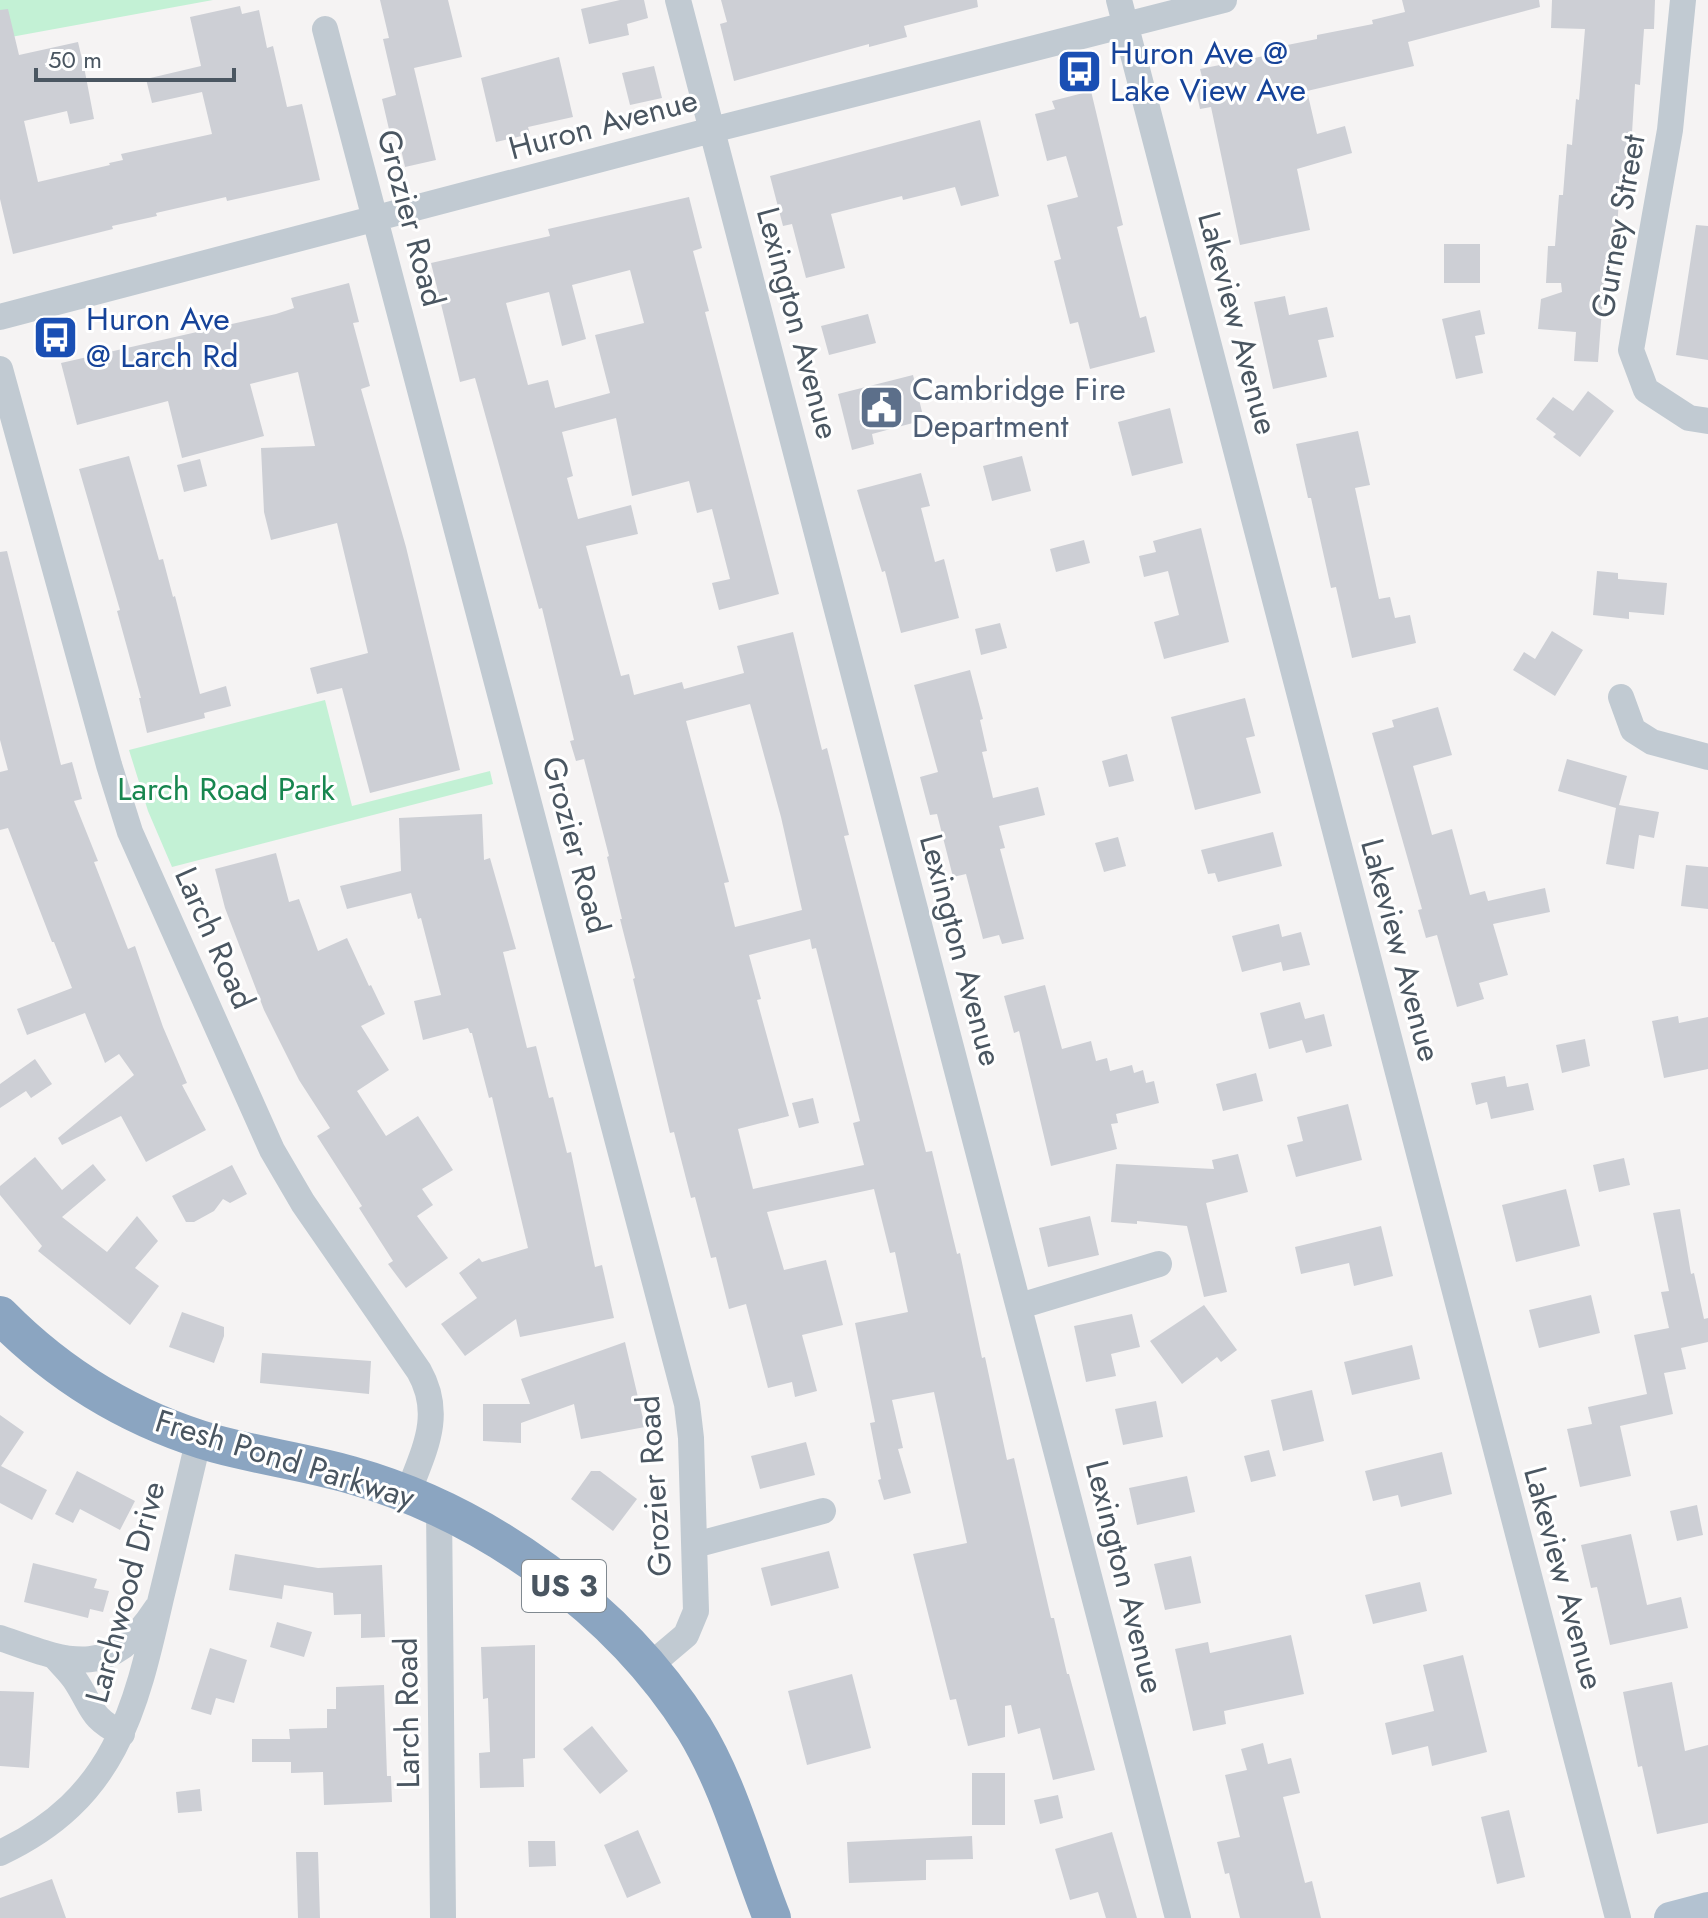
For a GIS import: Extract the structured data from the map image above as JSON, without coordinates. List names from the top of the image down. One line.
{"streets":{"highway":["Fresh Pond Parkway","US 3"],"street":["Huron Avenue","Grozier Road","Gurney Street","Lexington Avenue","Lakeview Avenue","Larch Road","Larchwood Drive"]},"crossings":[["Huron Avenue","Grozier Road"],["Huron Avenue","Lexington Avenue"],["Huron Avenue","Lakeview Avenue"],["Grozier Road","Fresh Pond Parkway"],["Larch Road","Fresh Pond Parkway"],["Fresh Pond Parkway","Larchwood Drive"]],"parks":["Larch Road Park"],"places":{"bus stop":["Huron Ave @ Lake View Ave","Huron Ave @ Larch Rd"],"public building":["Cambridge Fire Department"]},"scale_bar":"50 m"}
